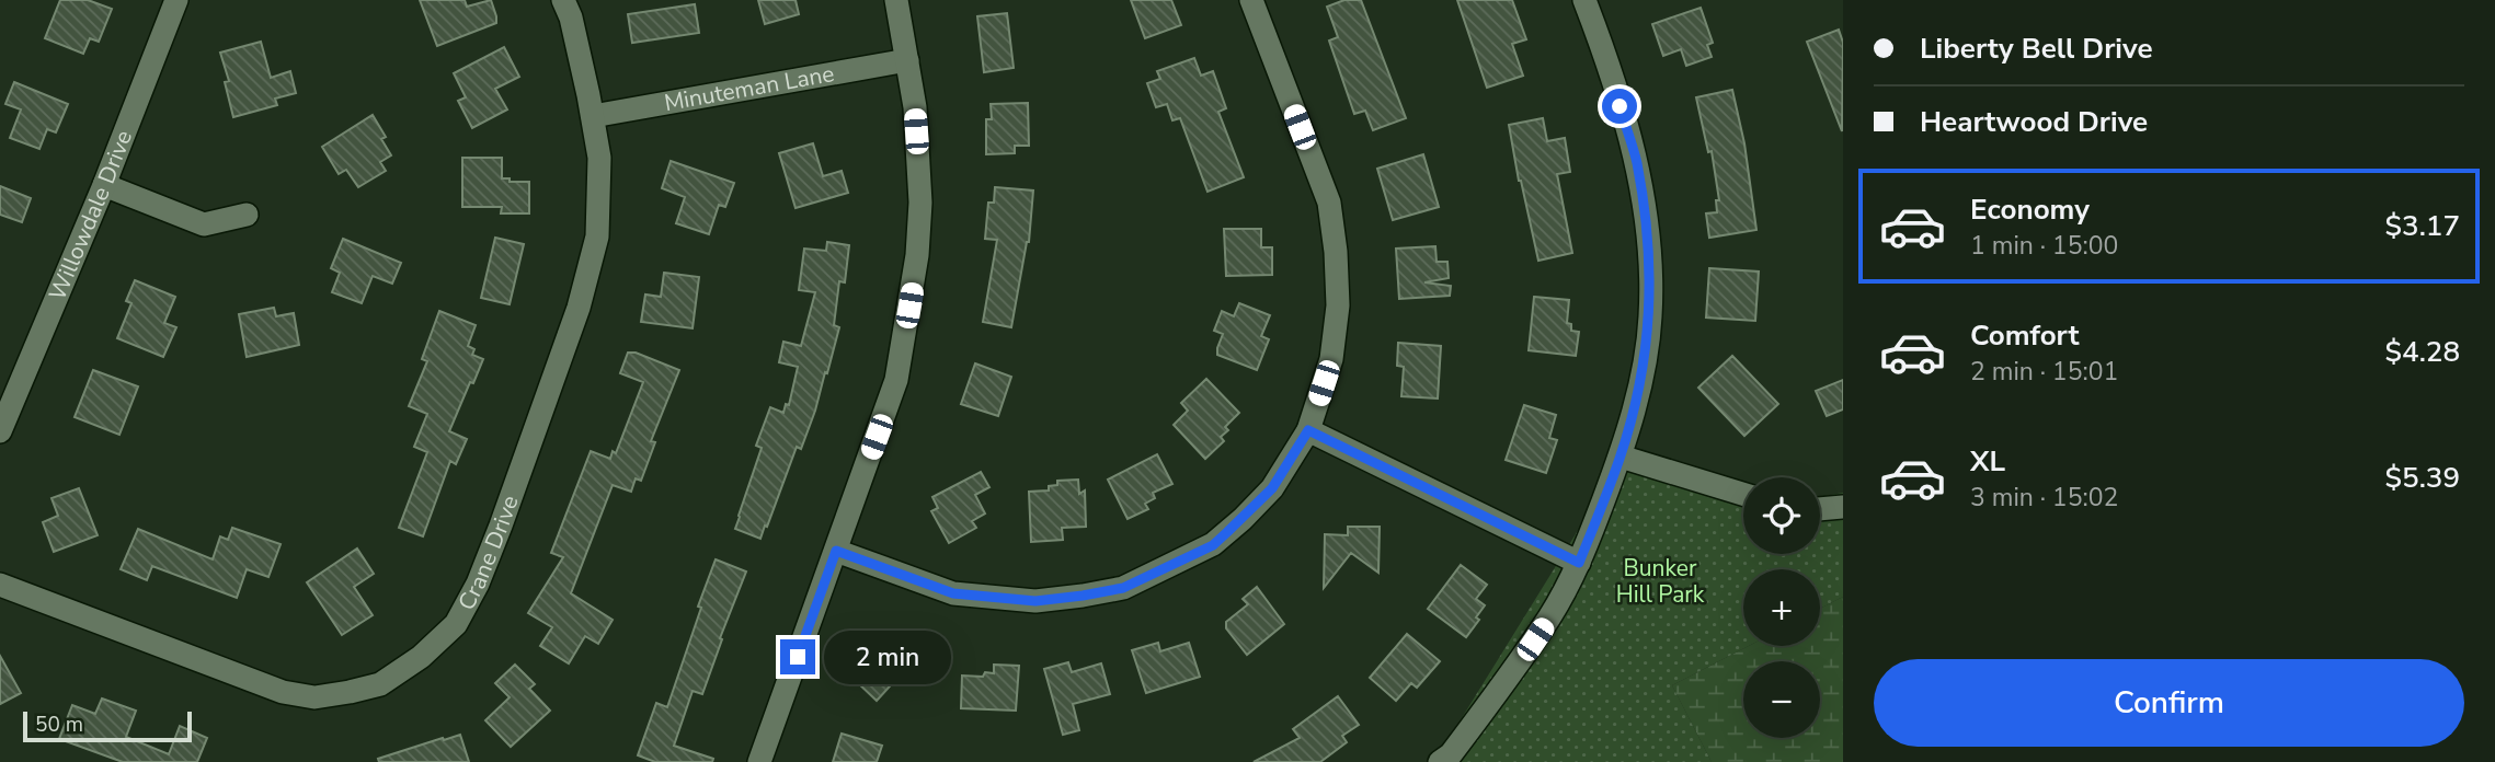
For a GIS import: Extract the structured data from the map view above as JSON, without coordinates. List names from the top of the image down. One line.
{"streets":{"street":["Minuteman Lane","Willowdale Drive","Crane Drive"]},"crossings":[["Minuteman Lane","Crane Drive"]],"parks":["Bunker Hill Park"],"scale_bar":"50 m","page":{"banner":["Liberty Bell Drive","Heartwood Drive"],"list":[{"name":"Economy","note":"1 min · 15:00","value":"$3.17"},{"name":"Comfort","note":"2 min · 15:01","value":"$4.28"},{"name":"XL","note":"3 min · 15:02","value":"$5.39"}],"map_buttons":["+","−"],"bubble":"2 min","buttons":"Confirm","scale":"50 m"}}
